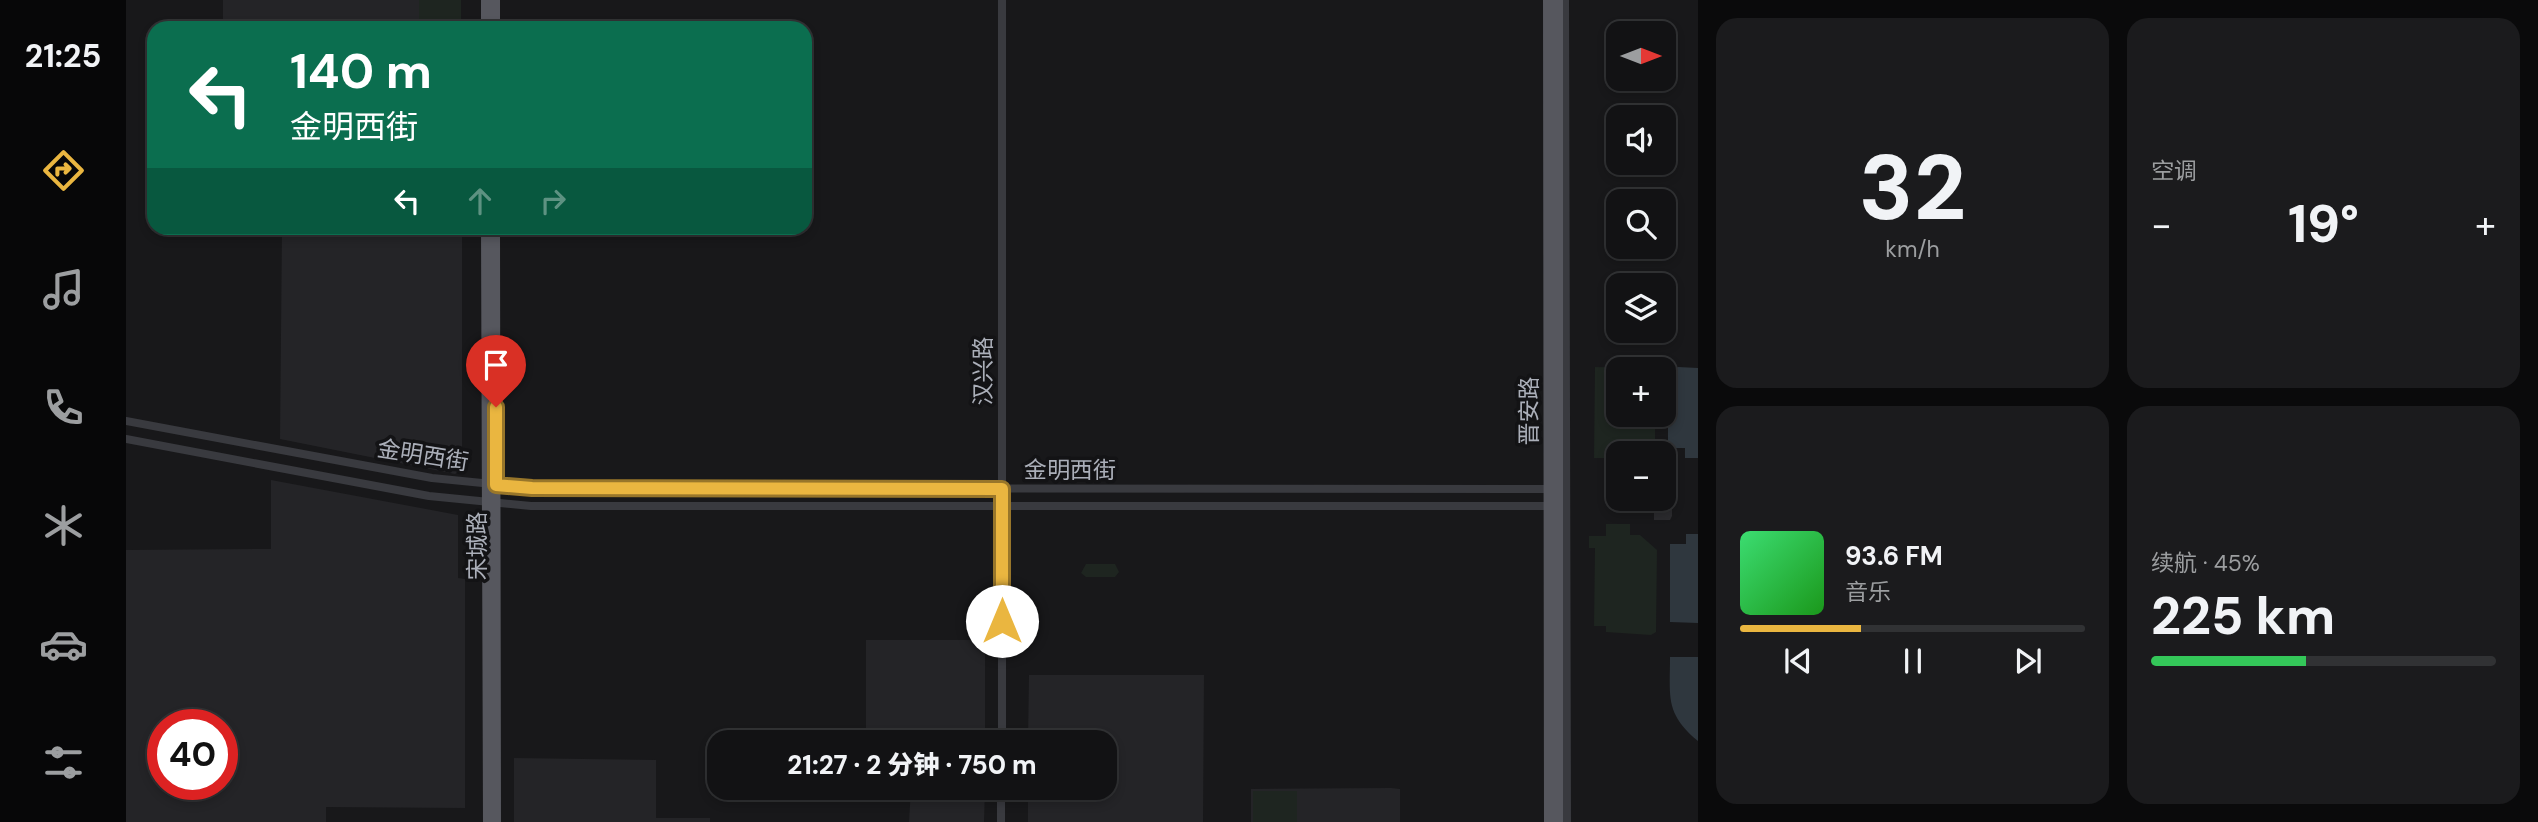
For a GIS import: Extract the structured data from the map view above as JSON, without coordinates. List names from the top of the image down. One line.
{"streets":{"main road":["晋安路","宋城路"],"street":["汉兴路","金明西街"]},"crossings":[["汉兴路","金明西街"],["晋安路","金明西街"],["金明西街","宋城路"]],"north":"right","page":{"tabs":"21:25","tile":[["32","km/h"],"空调",["续航 · 45%","225 km"]],"map_buttons":["+","−"],"turn":["140 m","金明西街"],"heat":["−","19°","+"],"song":["93.6 FM","音乐"],"limit":"40","trip":"21:27 · 2 分钟 · 750 m"}}
